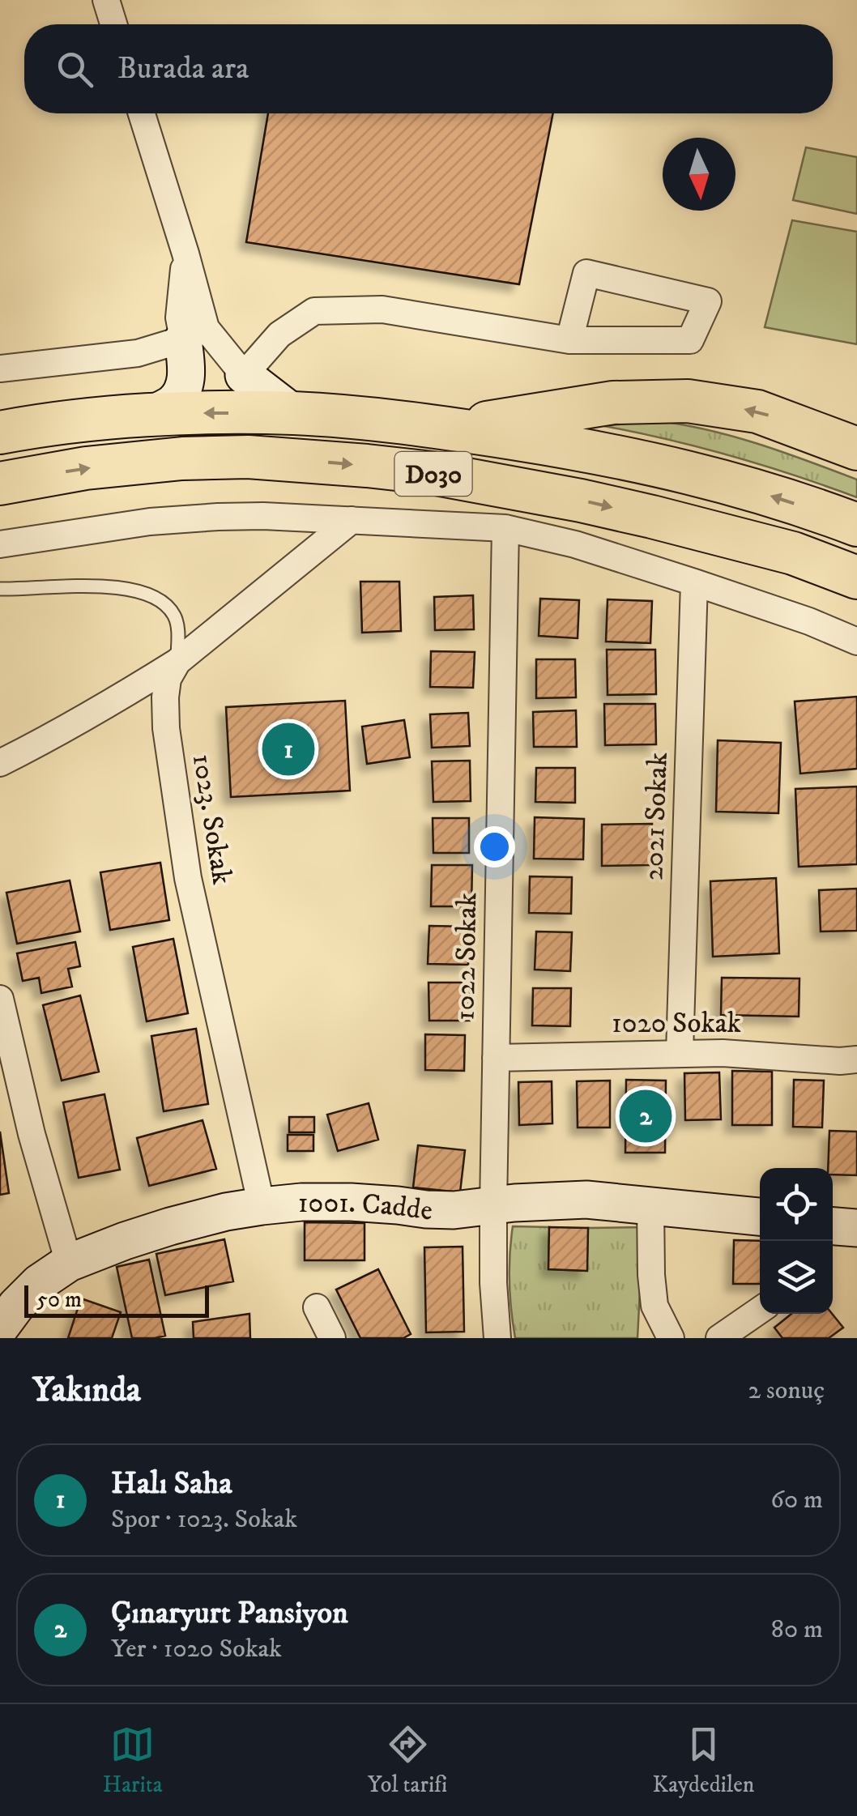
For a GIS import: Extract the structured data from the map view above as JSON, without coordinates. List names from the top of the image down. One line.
{"streets":{"highway":["D030"],"main road":["1001. Cadde"],"street":["2021 Sokak","1023. Sokak","1022 Sokak","1020 Sokak"]},"crossings":[["2021 Sokak","1020 Sokak"],["1023. Sokak","1001. Cadde"],["1022 Sokak","1020 Sokak"],["1022 Sokak","1001. Cadde"]],"scale_bar":"50 m","north":"bottom","page":{"search":"Burada ara","pins":["1","2"],"scale":"50 m","heading":["Yakında","2 sonuç"],"list":[{"mark":"1","name":"Halı Saha","note":"Spor · 1023. Sokak","value":"60 m"},{"mark":"2","name":"Çınaryurt Pansiyon","note":"Yer · 1020 Sokak","value":"80 m"}],"nav":["Harita","Yol tarifi","Kaydedilen"]}}
